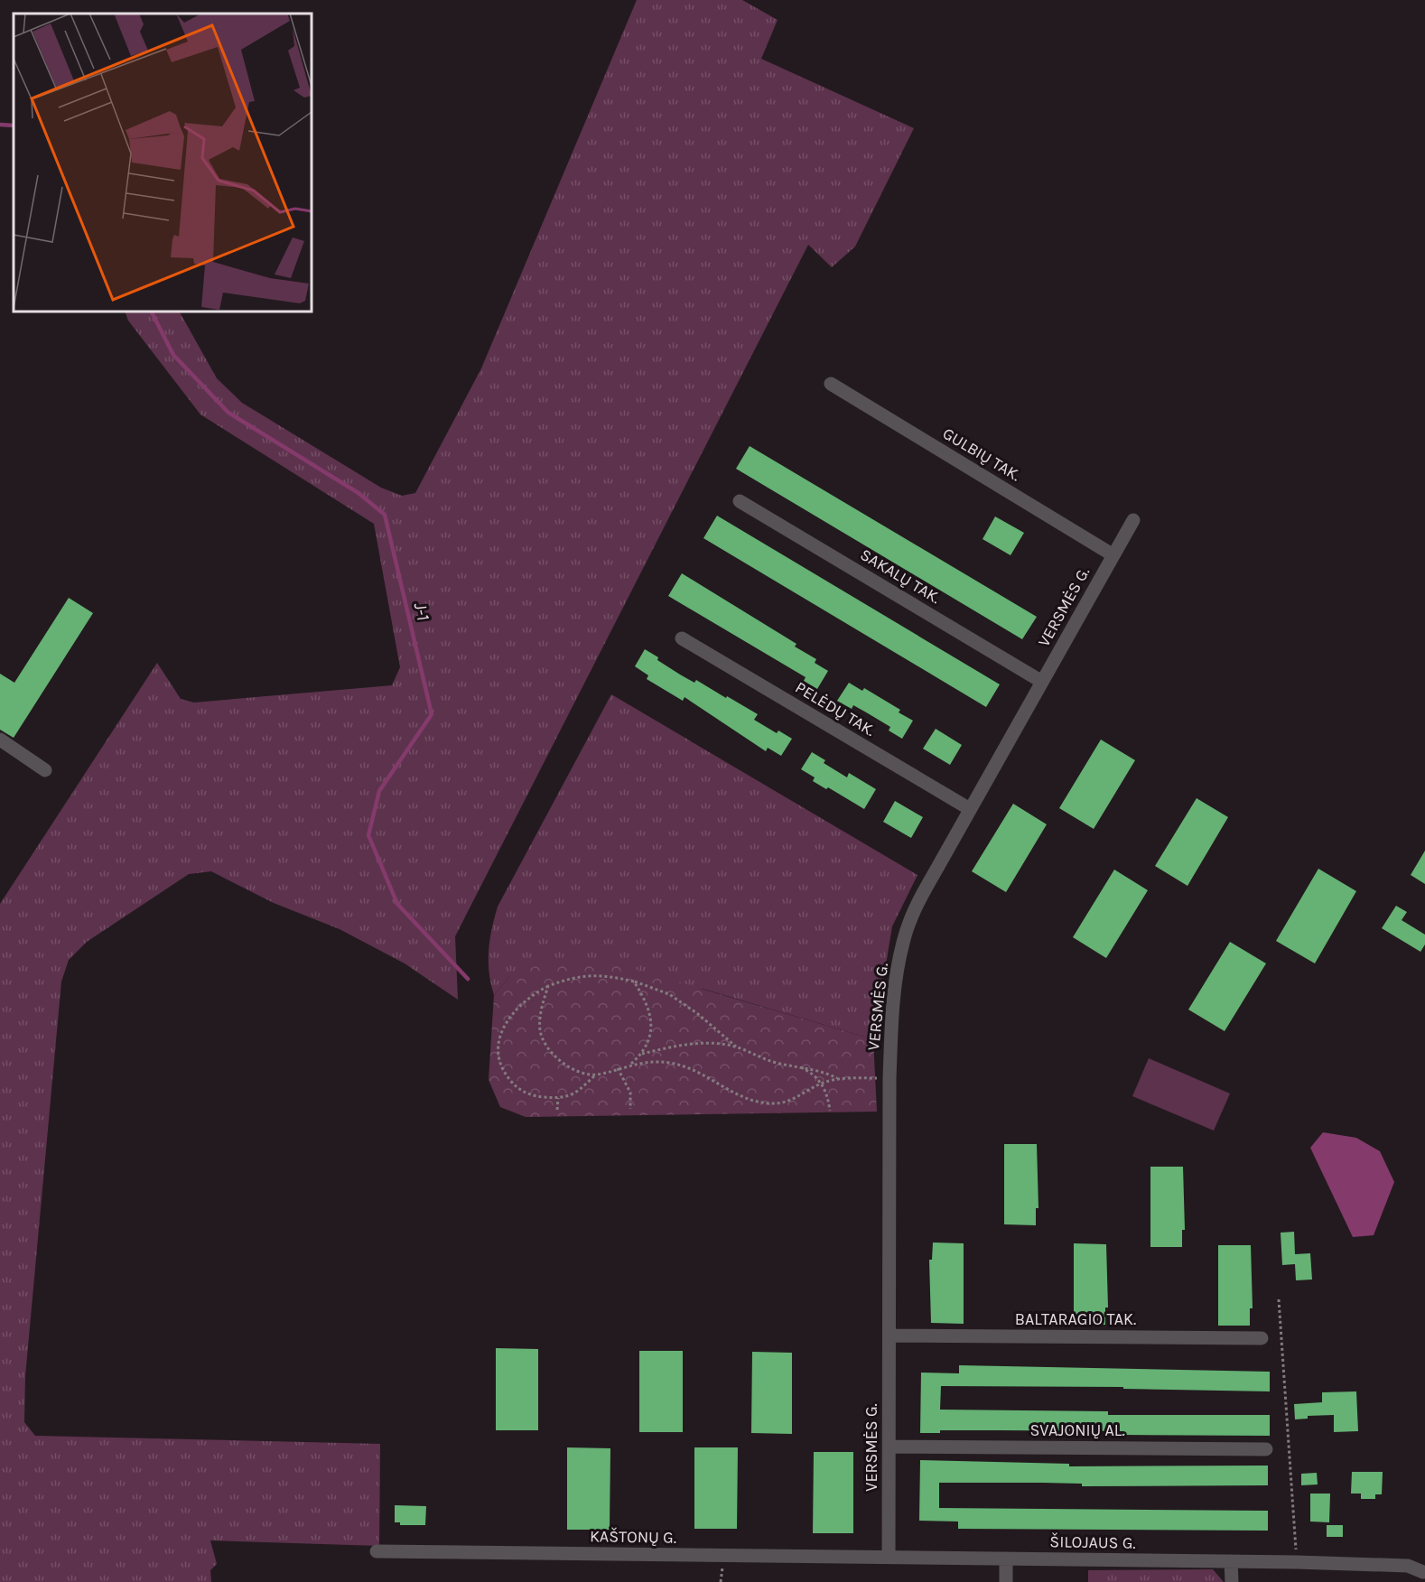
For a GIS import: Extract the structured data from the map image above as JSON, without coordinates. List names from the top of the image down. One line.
{"streets":{"street":["GULBIŲ TAK.","SAKALŲ TAK.","VERSMĖS G.","PELĖDŲ TAK.","BALTARAGIO TAK.","SVAJONIŲ AL.","KAŠTONŲ G.","ŠILOJAUS G."]},"crossings":[["GULBIŲ TAK.","VERSMĖS G."],["SAKALŲ TAK.","VERSMĖS G."],["VERSMĖS G.","PELĖDŲ TAK."],["VERSMĖS G.","BALTARAGIO TAK."],["VERSMĖS G.","SVAJONIŲ AL."],["VERSMĖS G.","KAŠTONŲ G."],["VERSMĖS G.","ŠILOJAUS G."],["KAŠTONŲ G.","ŠILOJAUS G."]],"water":["J-1"]}
